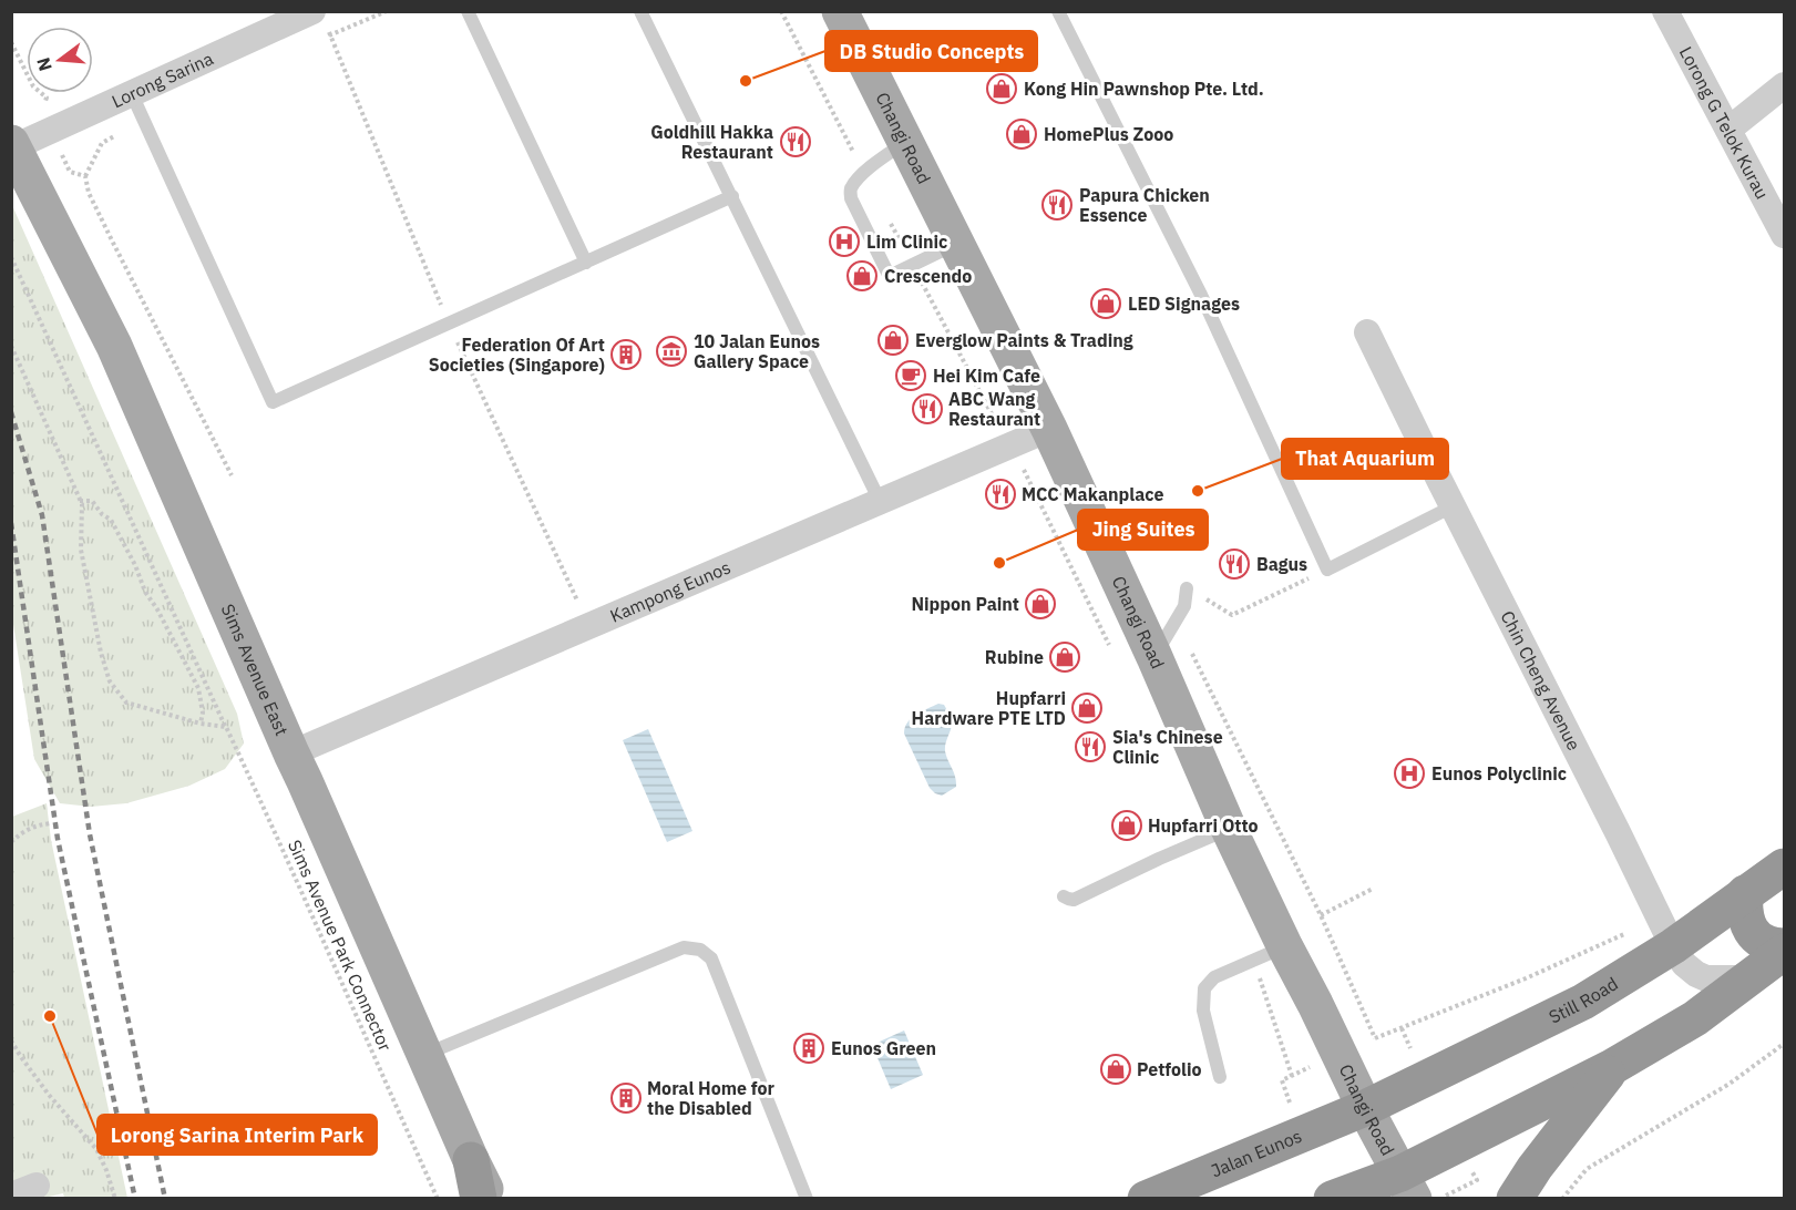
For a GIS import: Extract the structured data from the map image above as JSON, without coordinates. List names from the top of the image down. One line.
{"streets":{"highway":["Still Road","Jalan Eunos"],"main road":["Changi Road","Sims Avenue East"],"street":["Lorong Sarina","Lorong G Telok Kurau","Kampong Eunos","Chin Cheng Avenue"],"path":["Sims Avenue Park Connector"]},"crossings":[["Lorong Sarina","Sims Avenue East"],["Changi Road","Kampong Eunos"],["Changi Road","Still Road"],["Changi Road","Jalan Eunos"],["Kampong Eunos","Sims Avenue East"],["Chin Cheng Avenue","Still Road"],["Still Road","Jalan Eunos"]],"places":{"other":["DB Studio Concepts","That Aquarium","Jing Suites","Lorong Sarina Interim Park"],"shop":["Kong Hin Pawnshop Pte. Ltd.","HomePlus Zooo","Crescendo","LED Signages","Everglow Paints & Trading","Nippon Paint","Rubine","Hupfarri Hardware PTE LTD","Hupfarri Otto","Petfolio"],"restaurant":["Goldhill Hakka Restaurant","Papura Chicken Essence","ABC Wang Restaurant","MCC Makanplace","Bagus","Sia's Chinese Clinic"],"hospital":["Lim Clinic","Eunos Polyclinic"],"museum":["10 Jalan Eunos Gallery Space"],"building":["Federation Of Art Societies (Singapore)","Eunos Green","Moral Home for the Disabled"],"cafe":["Hei Kim Cafe"]},"north":"left"}
